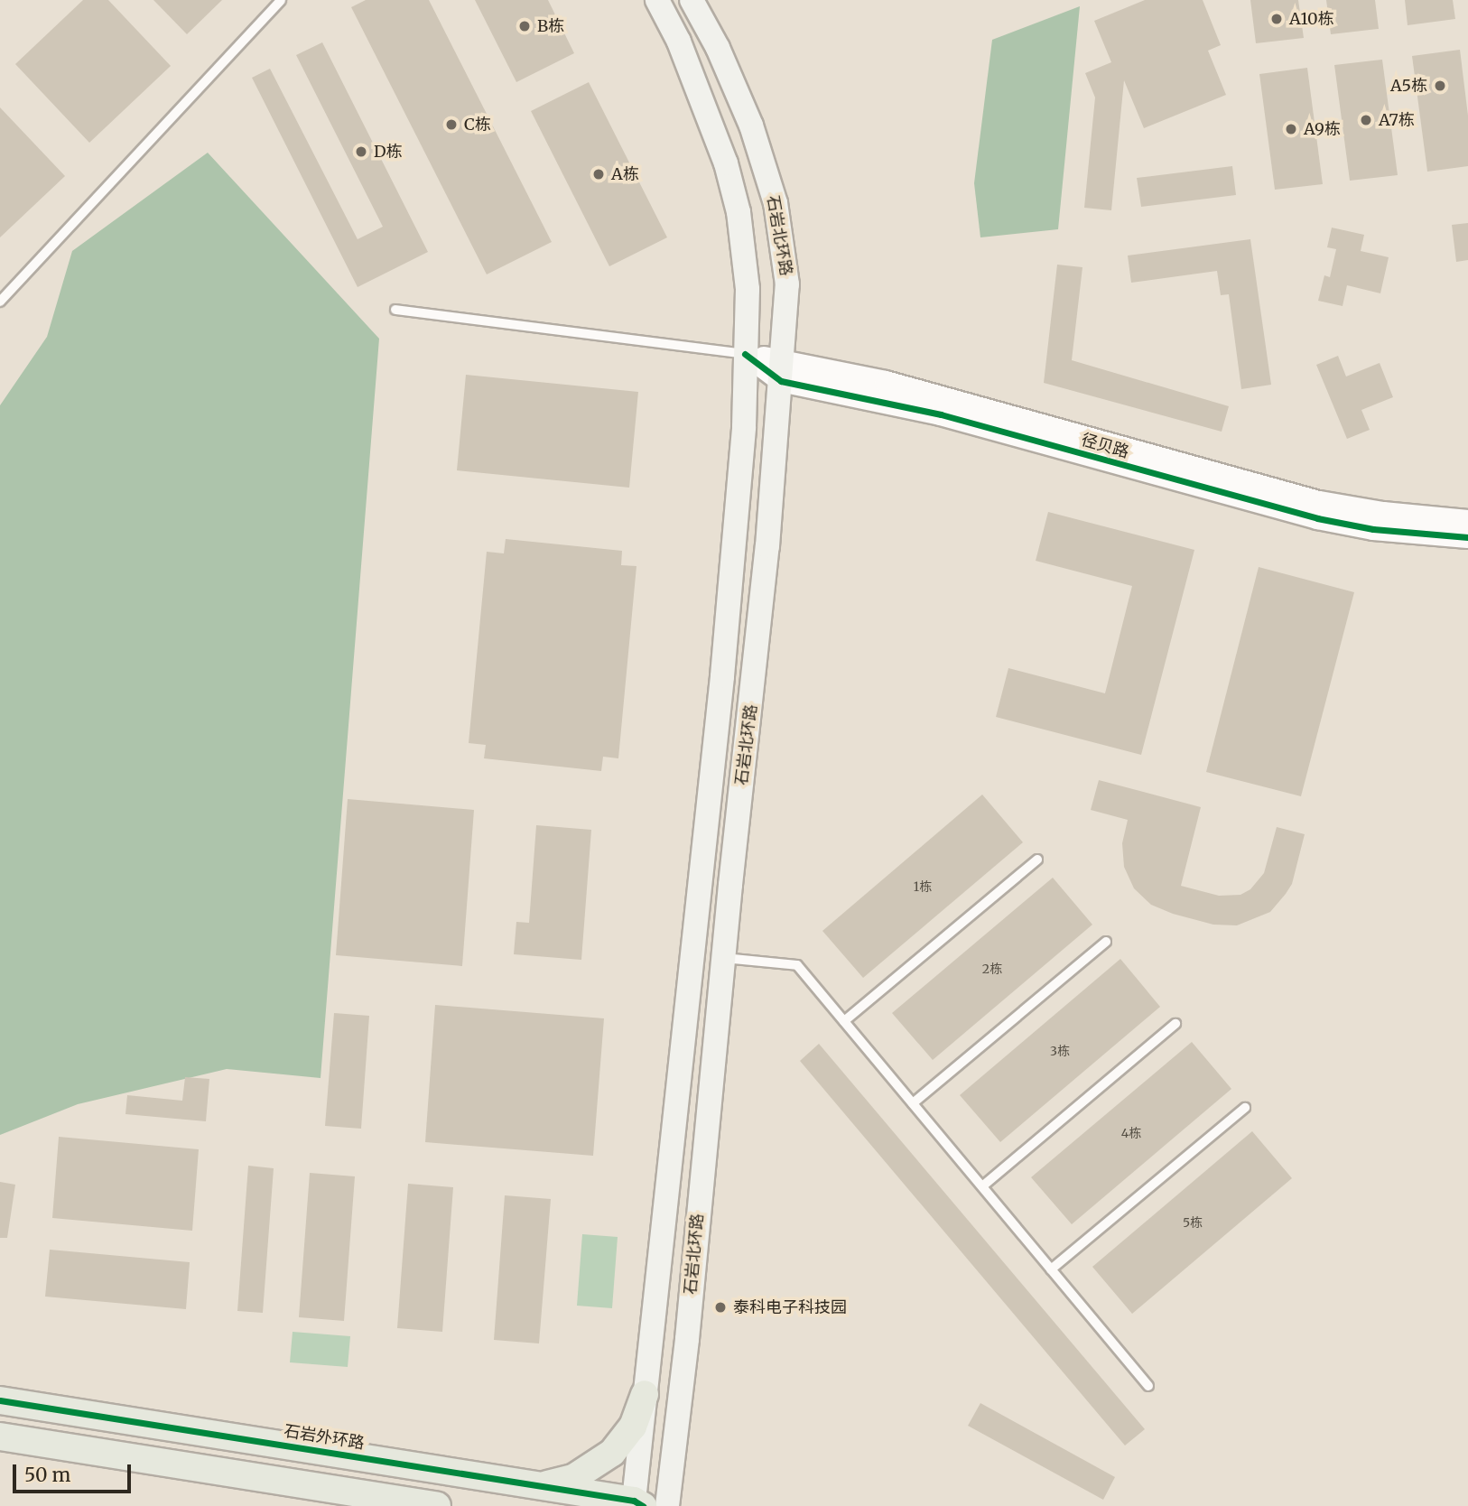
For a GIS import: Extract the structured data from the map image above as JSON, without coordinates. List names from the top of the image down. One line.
{"streets":{"main road":["石岩北环路","石岩外环路"],"street":["径贝路"]},"crossings":[["石岩北环路","径贝路"],["石岩北环路","石岩外环路"]],"places":["A10栋","B栋","A5栋","A7栋","C栋","A9栋","D栋","A栋","泰科电子科技园"],"house_numbers":["1栋","2栋","3栋","4栋","5栋"],"scale_bar":"50 m"}
